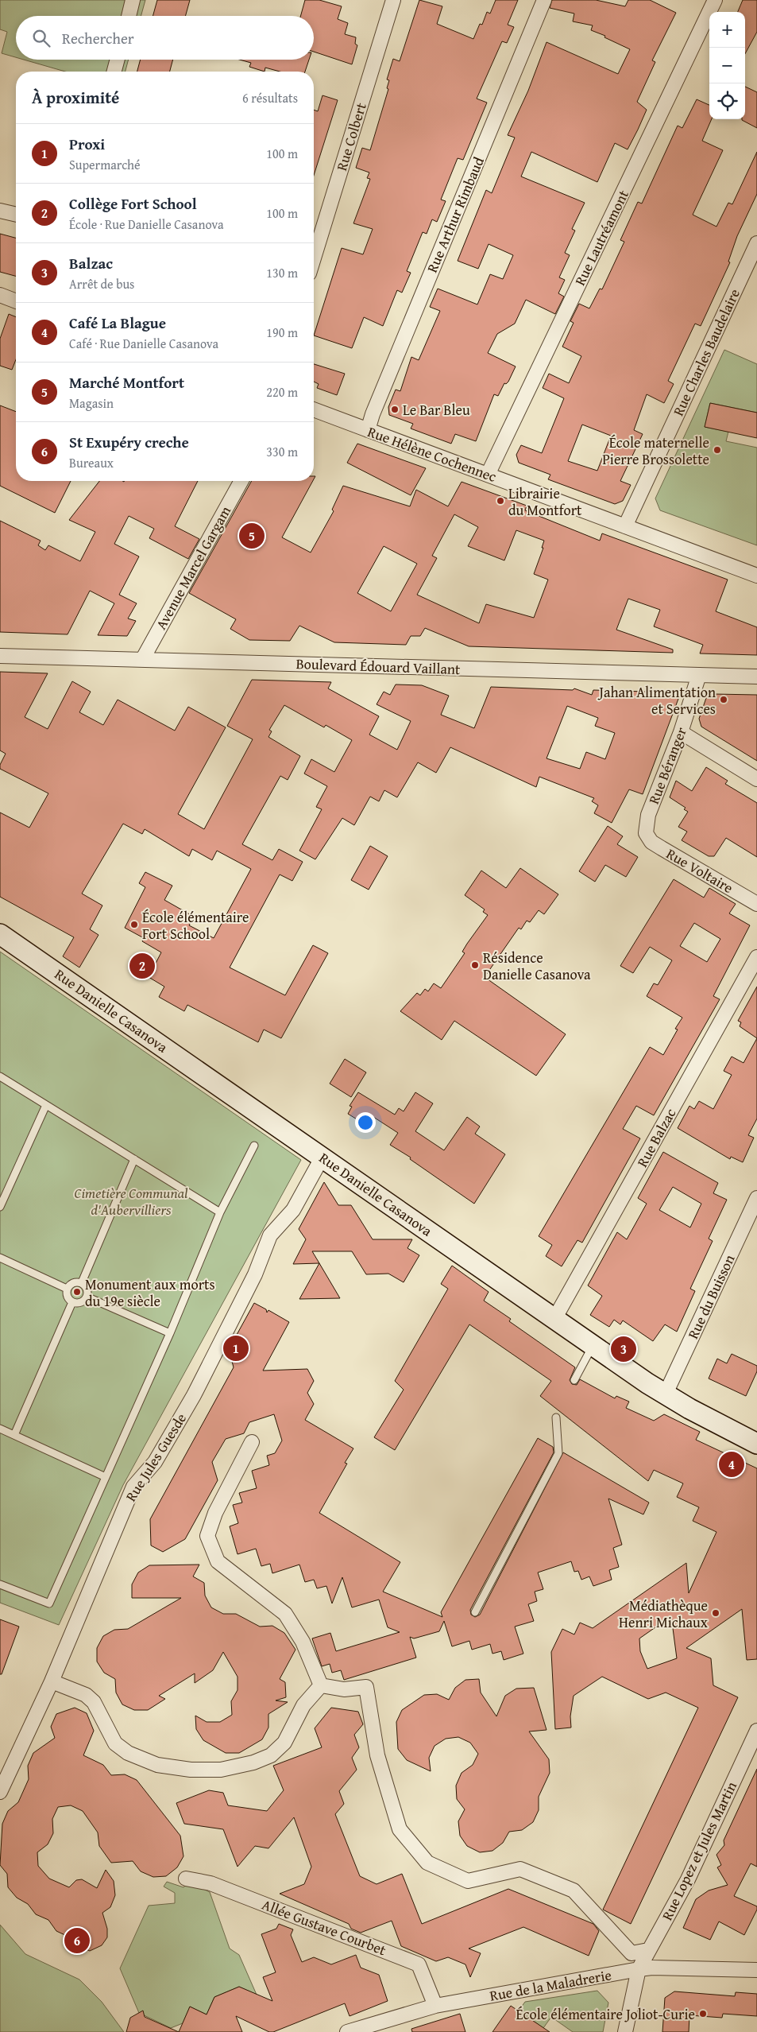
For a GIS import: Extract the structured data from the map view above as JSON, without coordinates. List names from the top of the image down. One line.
{"streets":{"main road":["Rue Danielle Casanova"],"street":["Rue Colbert","Rue Arthur Rimbaud","Rue Lautréamont","Rue Charles Baudelaire","Rue Hélène Cochennec","Avenue Marcel Gargam","Boulevard Édouard Vaillant","Rue Béranger","Rue Voltaire","Rue Balzac","Rue du Buisson","Rue Jules Guesde","Rue Lopez et Jules Martin","Allée Gustave Courbet","Rue de la Maladrerie"]},"crossings":[["Rue Arthur Rimbaud","Rue Hélène Cochennec"],["Rue Lautréamont","Rue Hélène Cochennec"],["Rue Charles Baudelaire","Rue Hélène Cochennec"],["Avenue Marcel Gargam","Boulevard Édouard Vaillant"],["Boulevard Édouard Vaillant","Rue Béranger"],["Rue Béranger","Rue Voltaire"],["Rue Danielle Casanova","Rue Balzac"],["Rue Danielle Casanova","Rue du Buisson"],["Rue Danielle Casanova","Rue Jules Guesde"],["Rue Lopez et Jules Martin","Rue de la Maladrerie"],["Allée Gustave Courbet","Rue de la Maladrerie"]],"parks":["Cimetière Communal d'Aubervilliers"],"places":["Le Bar Bleu","École maternelle Pierre Brossolette","Librairie du Montfort","Jahan Alimentation et Services","École élémentaire Fort School","Résidence Danielle Casanova","Monument aux morts du 19e siècle","Médiathèque Henri Michaux","École élémentaire Joliot-Curie"],"page":{"map_buttons":["+","−"],"search":"Rechercher","heading":["À proximité","6 résultats"],"list":[{"mark":"1","name":"Proxi","note":"Supermarché","value":"100 m"},{"mark":"2","name":"Collège Fort School","note":"École · Rue Danielle Casanova","value":"100 m"},{"mark":"3","name":"Balzac","note":"Arrêt de bus","value":"130 m"},{"mark":"4","name":"Café La Blague","note":"Café · Rue Danielle Casanova","value":"190 m"},{"mark":"5","name":"Marché Montfort","note":"Magasin","value":"220 m"},{"mark":"6","name":"St Exupéry creche","note":"Bureaux","value":"330 m"}],"pins":["5","2","1","3","4","6"]}}
